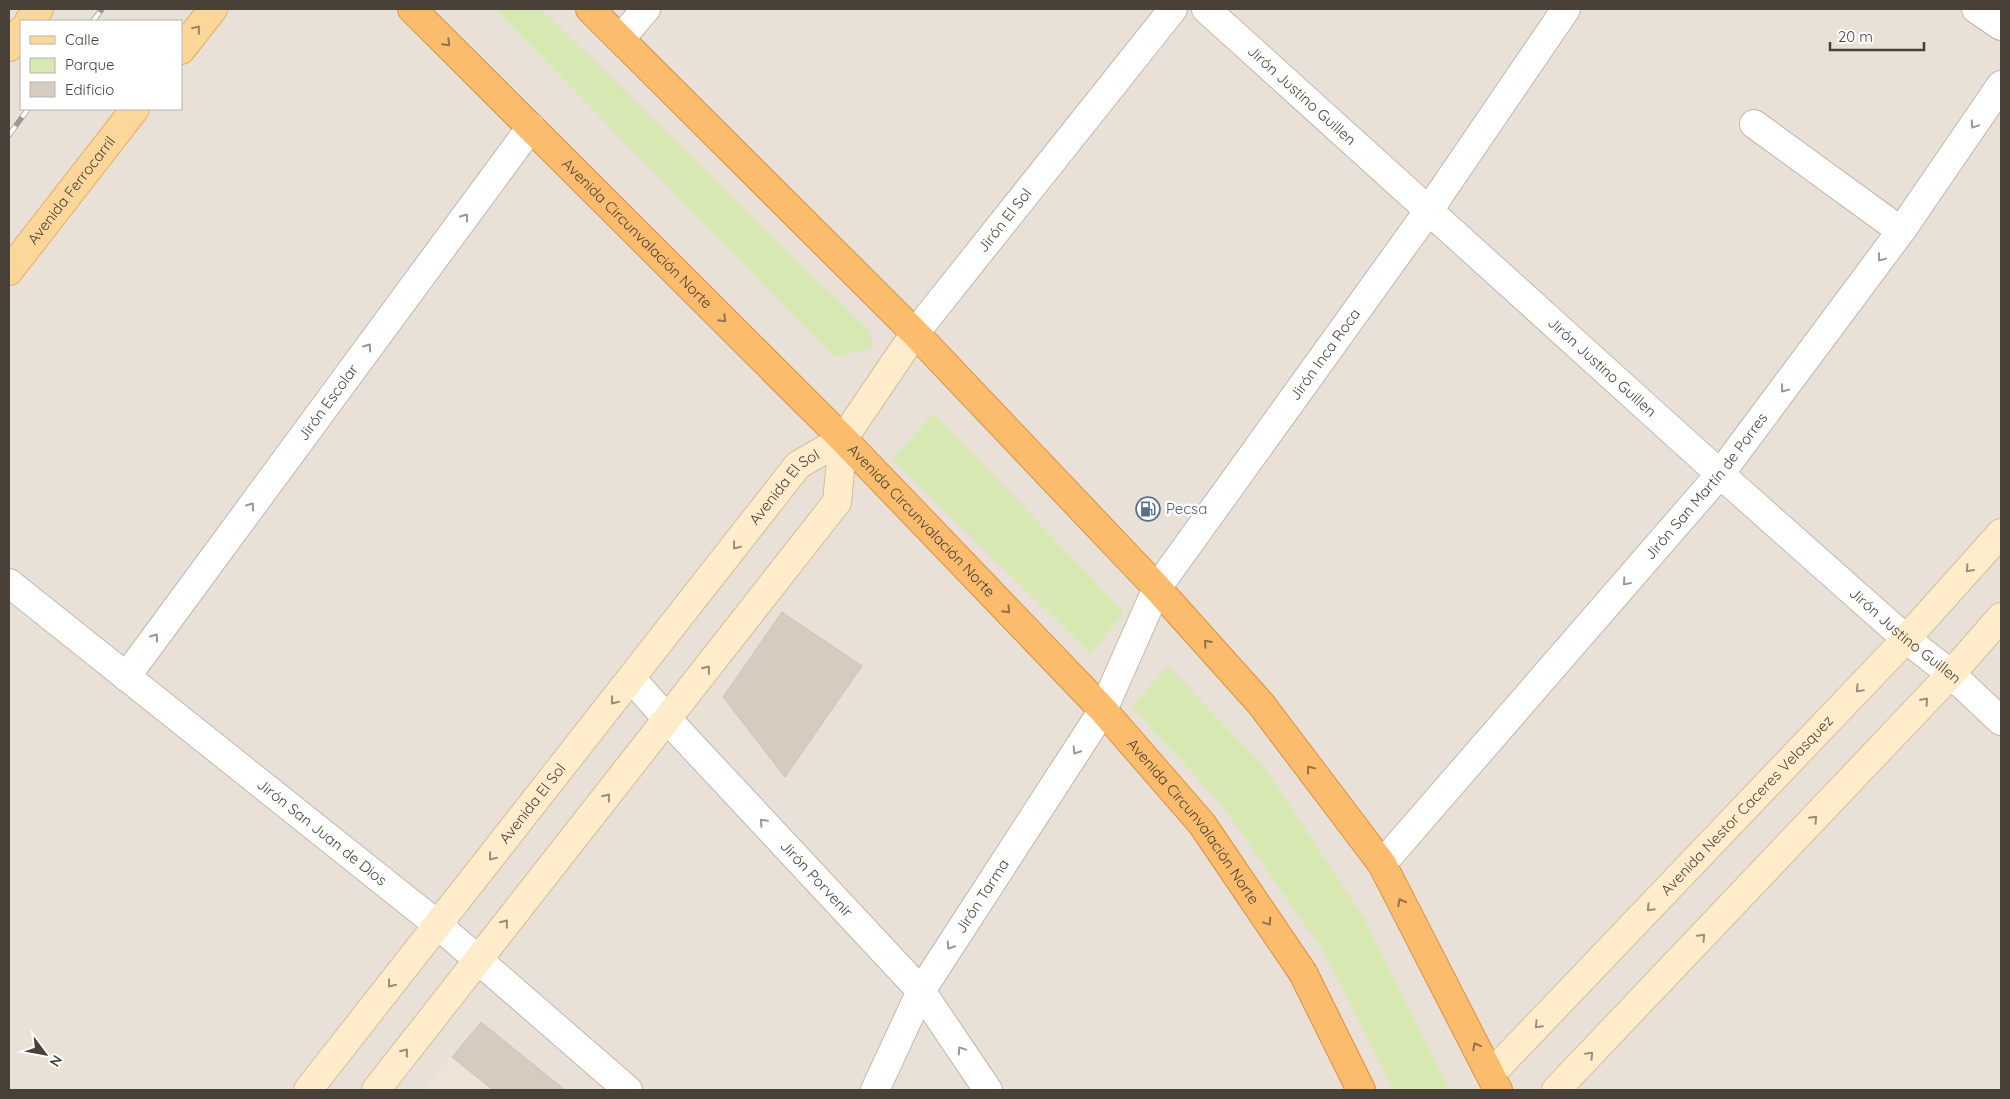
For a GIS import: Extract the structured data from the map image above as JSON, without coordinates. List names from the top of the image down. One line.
{"streets":{"highway":["Avenida Circunvalación Norte"],"main road":["Avenida Ferrocarril"],"street":["Jirón Justino Guillen","Jirón El Sol","Jirón Inca Roca","Jirón Escolar","Jirón San Martín de Porres","Avenida El Sol","Avenida Nestor Caceres Velasquez","Jirón San Juan de Dios","Jirón Porvenir","Jirón Tarma"]},"crossings":[["Jirón Justino Guillen","Jirón Inca Roca"],["Jirón Justino Guillen","Jirón San Martín de Porres"],["Jirón Justino Guillen","Avenida Nestor Caceres Velasquez"],["Jirón El Sol","Avenida Circunvalación Norte"],["Jirón El Sol","Avenida El Sol"],["Avenida Circunvalación Norte","Jirón Inca Roca"],["Avenida Circunvalación Norte","Jirón Escolar"],["Avenida Circunvalación Norte","Avenida El Sol"],["Avenida Circunvalación Norte","Jirón Tarma"],["Jirón Inca Roca","Jirón Tarma"],["Jirón Escolar","Jirón San Juan de Dios"],["Avenida El Sol","Jirón San Juan de Dios"],["Avenida El Sol","Jirón Porvenir"],["Jirón Porvenir","Jirón Tarma"]],"one_way":["Jirón Escolar","Jirón San Martín de Porres","Jirón Porvenir","Jirón Tarma"],"places":{"fuel station":["Pecsa"]},"legend":["Calle","Parque","Edificio"],"scale_bar":"20 m","north":"bottom right"}
